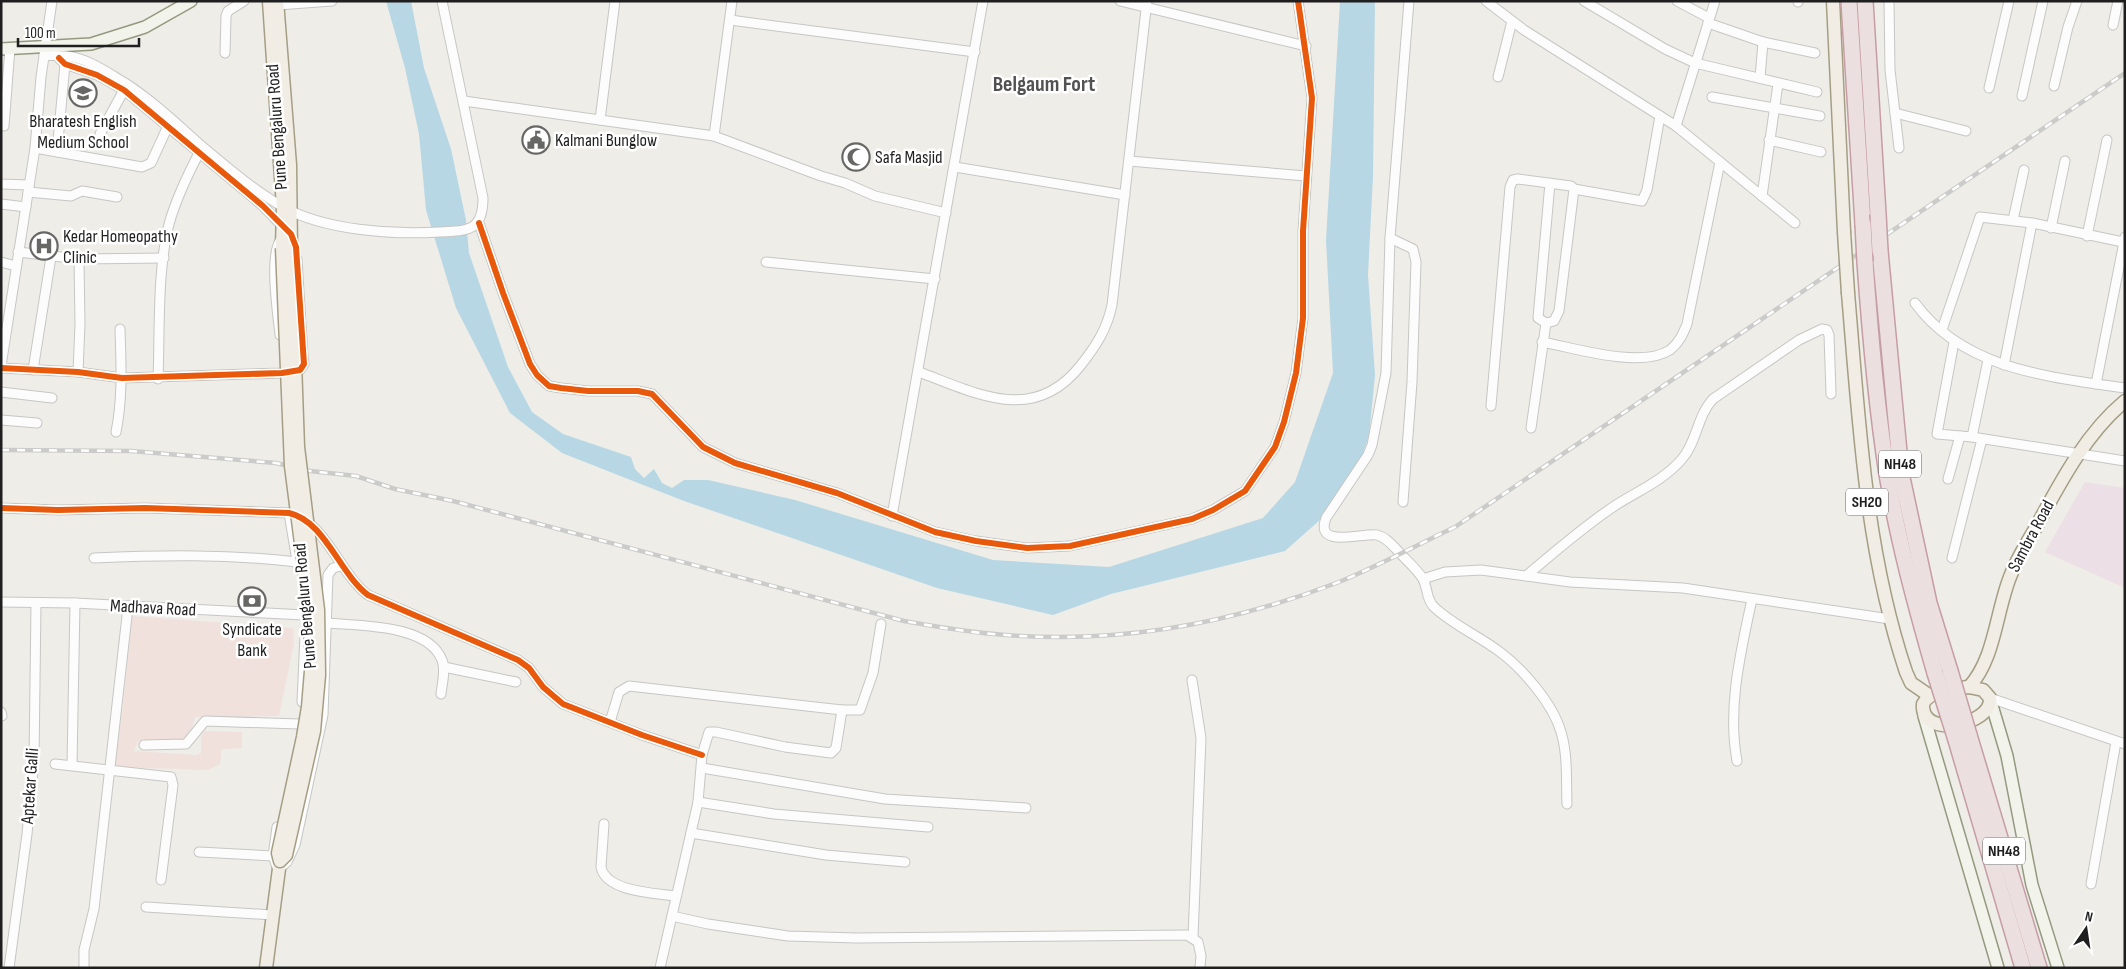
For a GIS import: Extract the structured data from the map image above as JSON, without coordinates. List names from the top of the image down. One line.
{"streets":{"highway":["NH48"],"main road":["Pune Bengaluru Road","SH20","Sambra Road"],"street":["Madhava Road","Aptekar Galli"]},"crossings":[["Madhava Road","Aptekar Galli"]],"districts":["Belgaum Fort"],"places":{"school or university":["Bharatesh English Medium School"],"public building":["Kalmani Bunglow"],"mosque":["Safa Masjid"],"hospital":["Kedar Homeopathy Clinic"],"bank":["Syndicate Bank"]},"scale_bar":"100 m","north":"top"}
